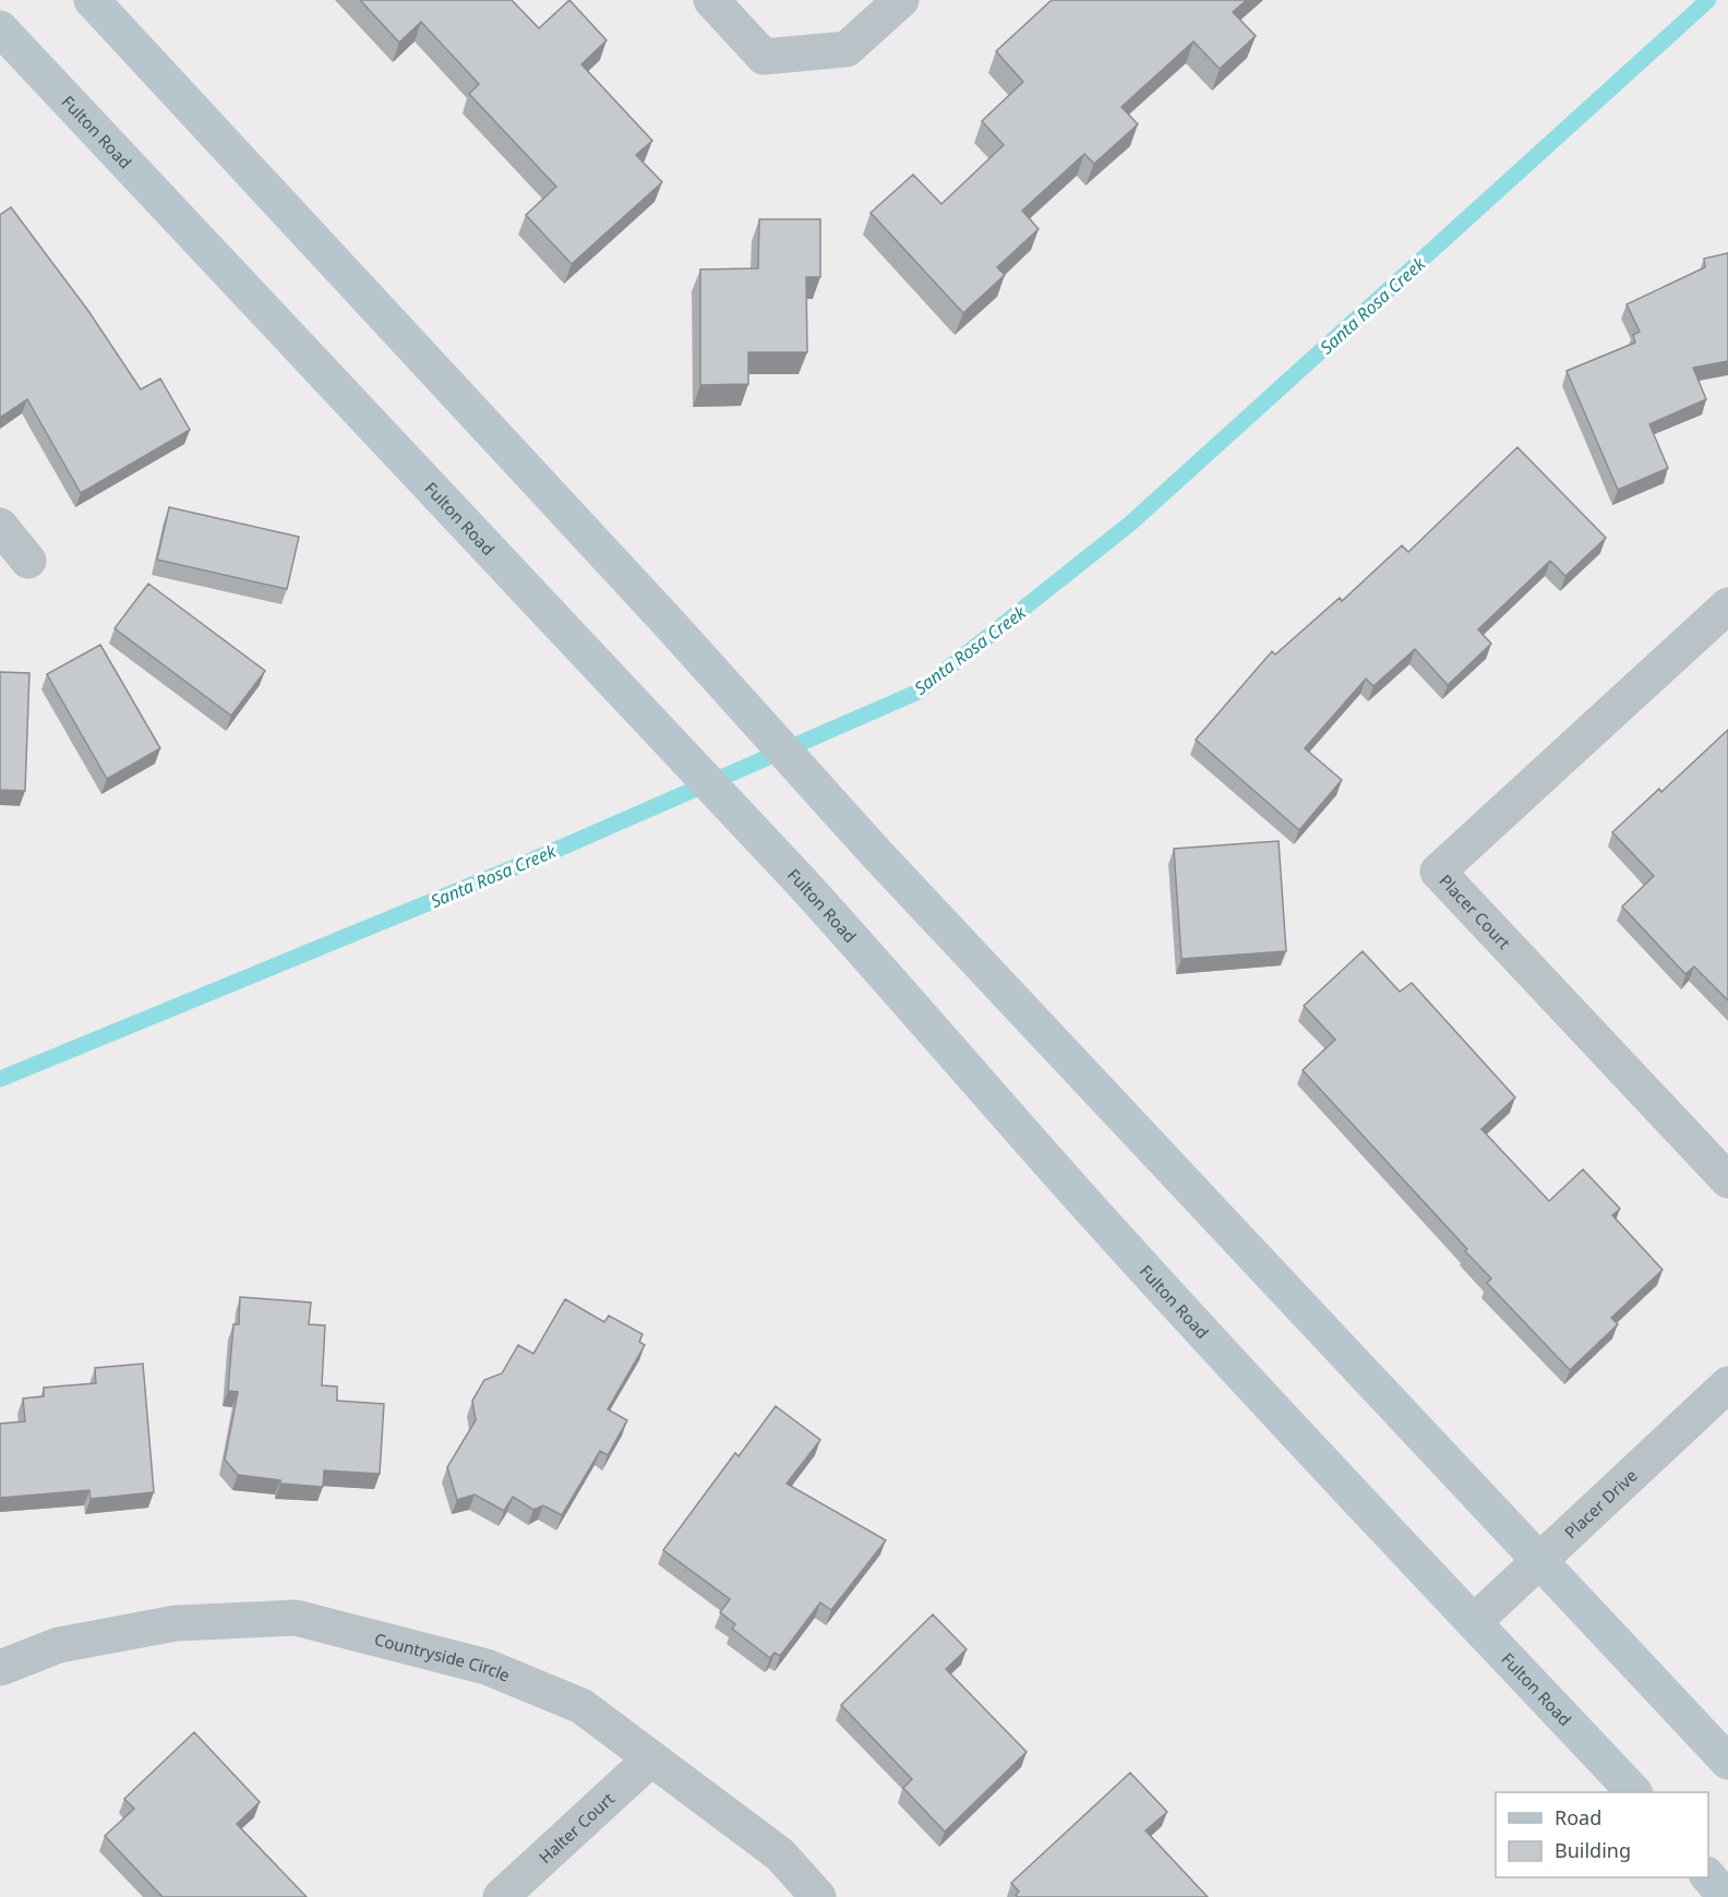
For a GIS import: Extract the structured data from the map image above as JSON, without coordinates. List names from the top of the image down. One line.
{"streets":{"main road":["Fulton Road"],"street":["Placer Court","Placer Drive","Countryside Circle","Halter Court"]},"crossings":[["Fulton Road","Placer Drive"],["Countryside Circle","Halter Court"]],"water":["Santa Rosa Creek"],"legend":["Road","Building"]}
